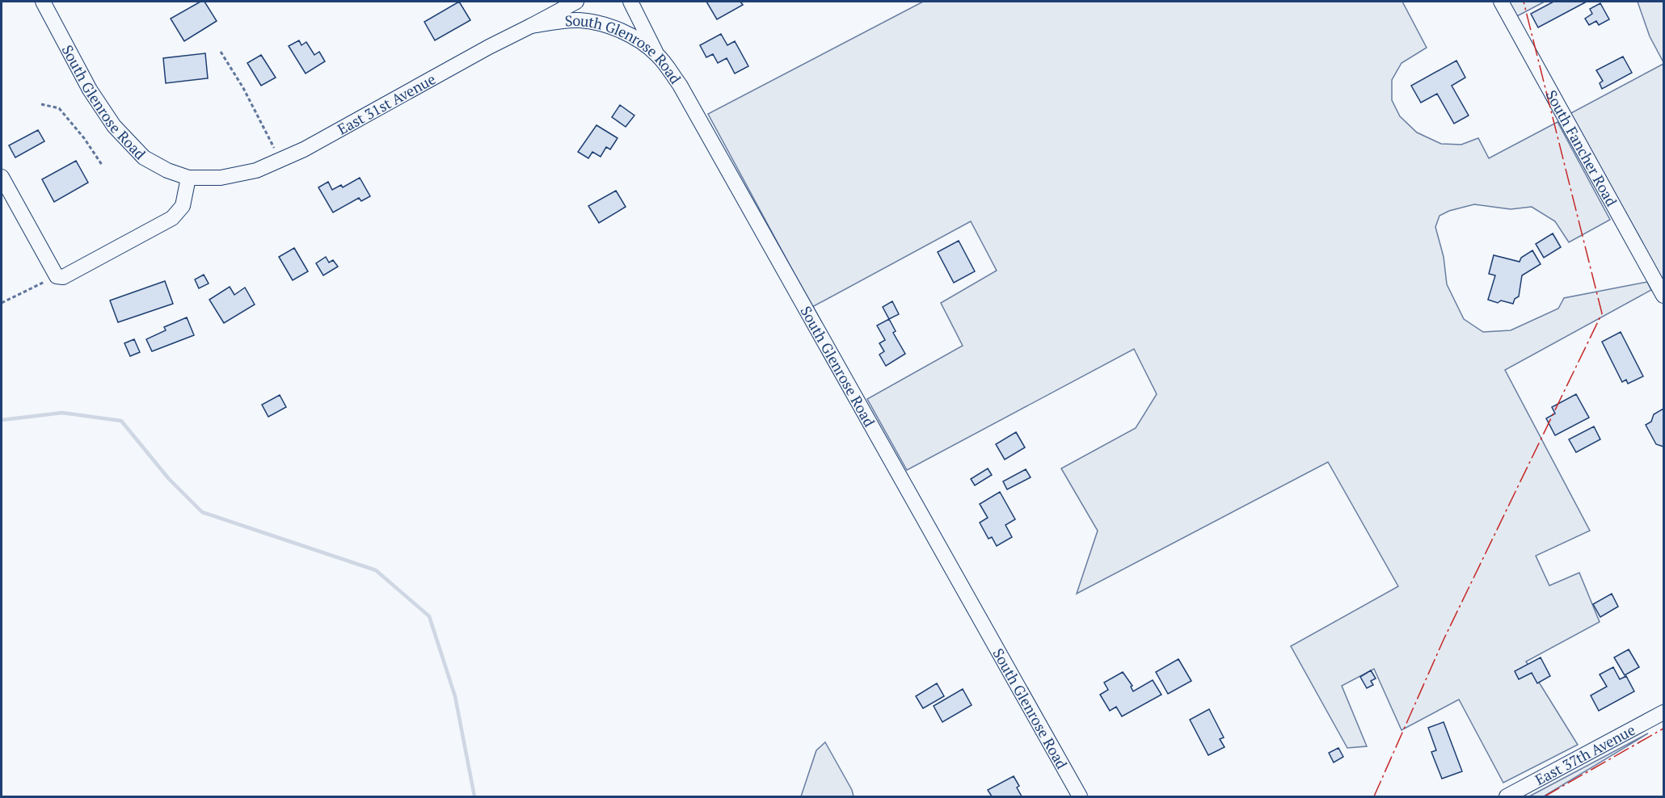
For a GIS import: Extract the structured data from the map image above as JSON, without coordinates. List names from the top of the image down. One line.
{"streets":{"street":["South Glenrose Road","East 31st Avenue","South Fancher Road","East 37th Avenue"]},"crossings":[["South Glenrose Road","East 31st Avenue"]]}
